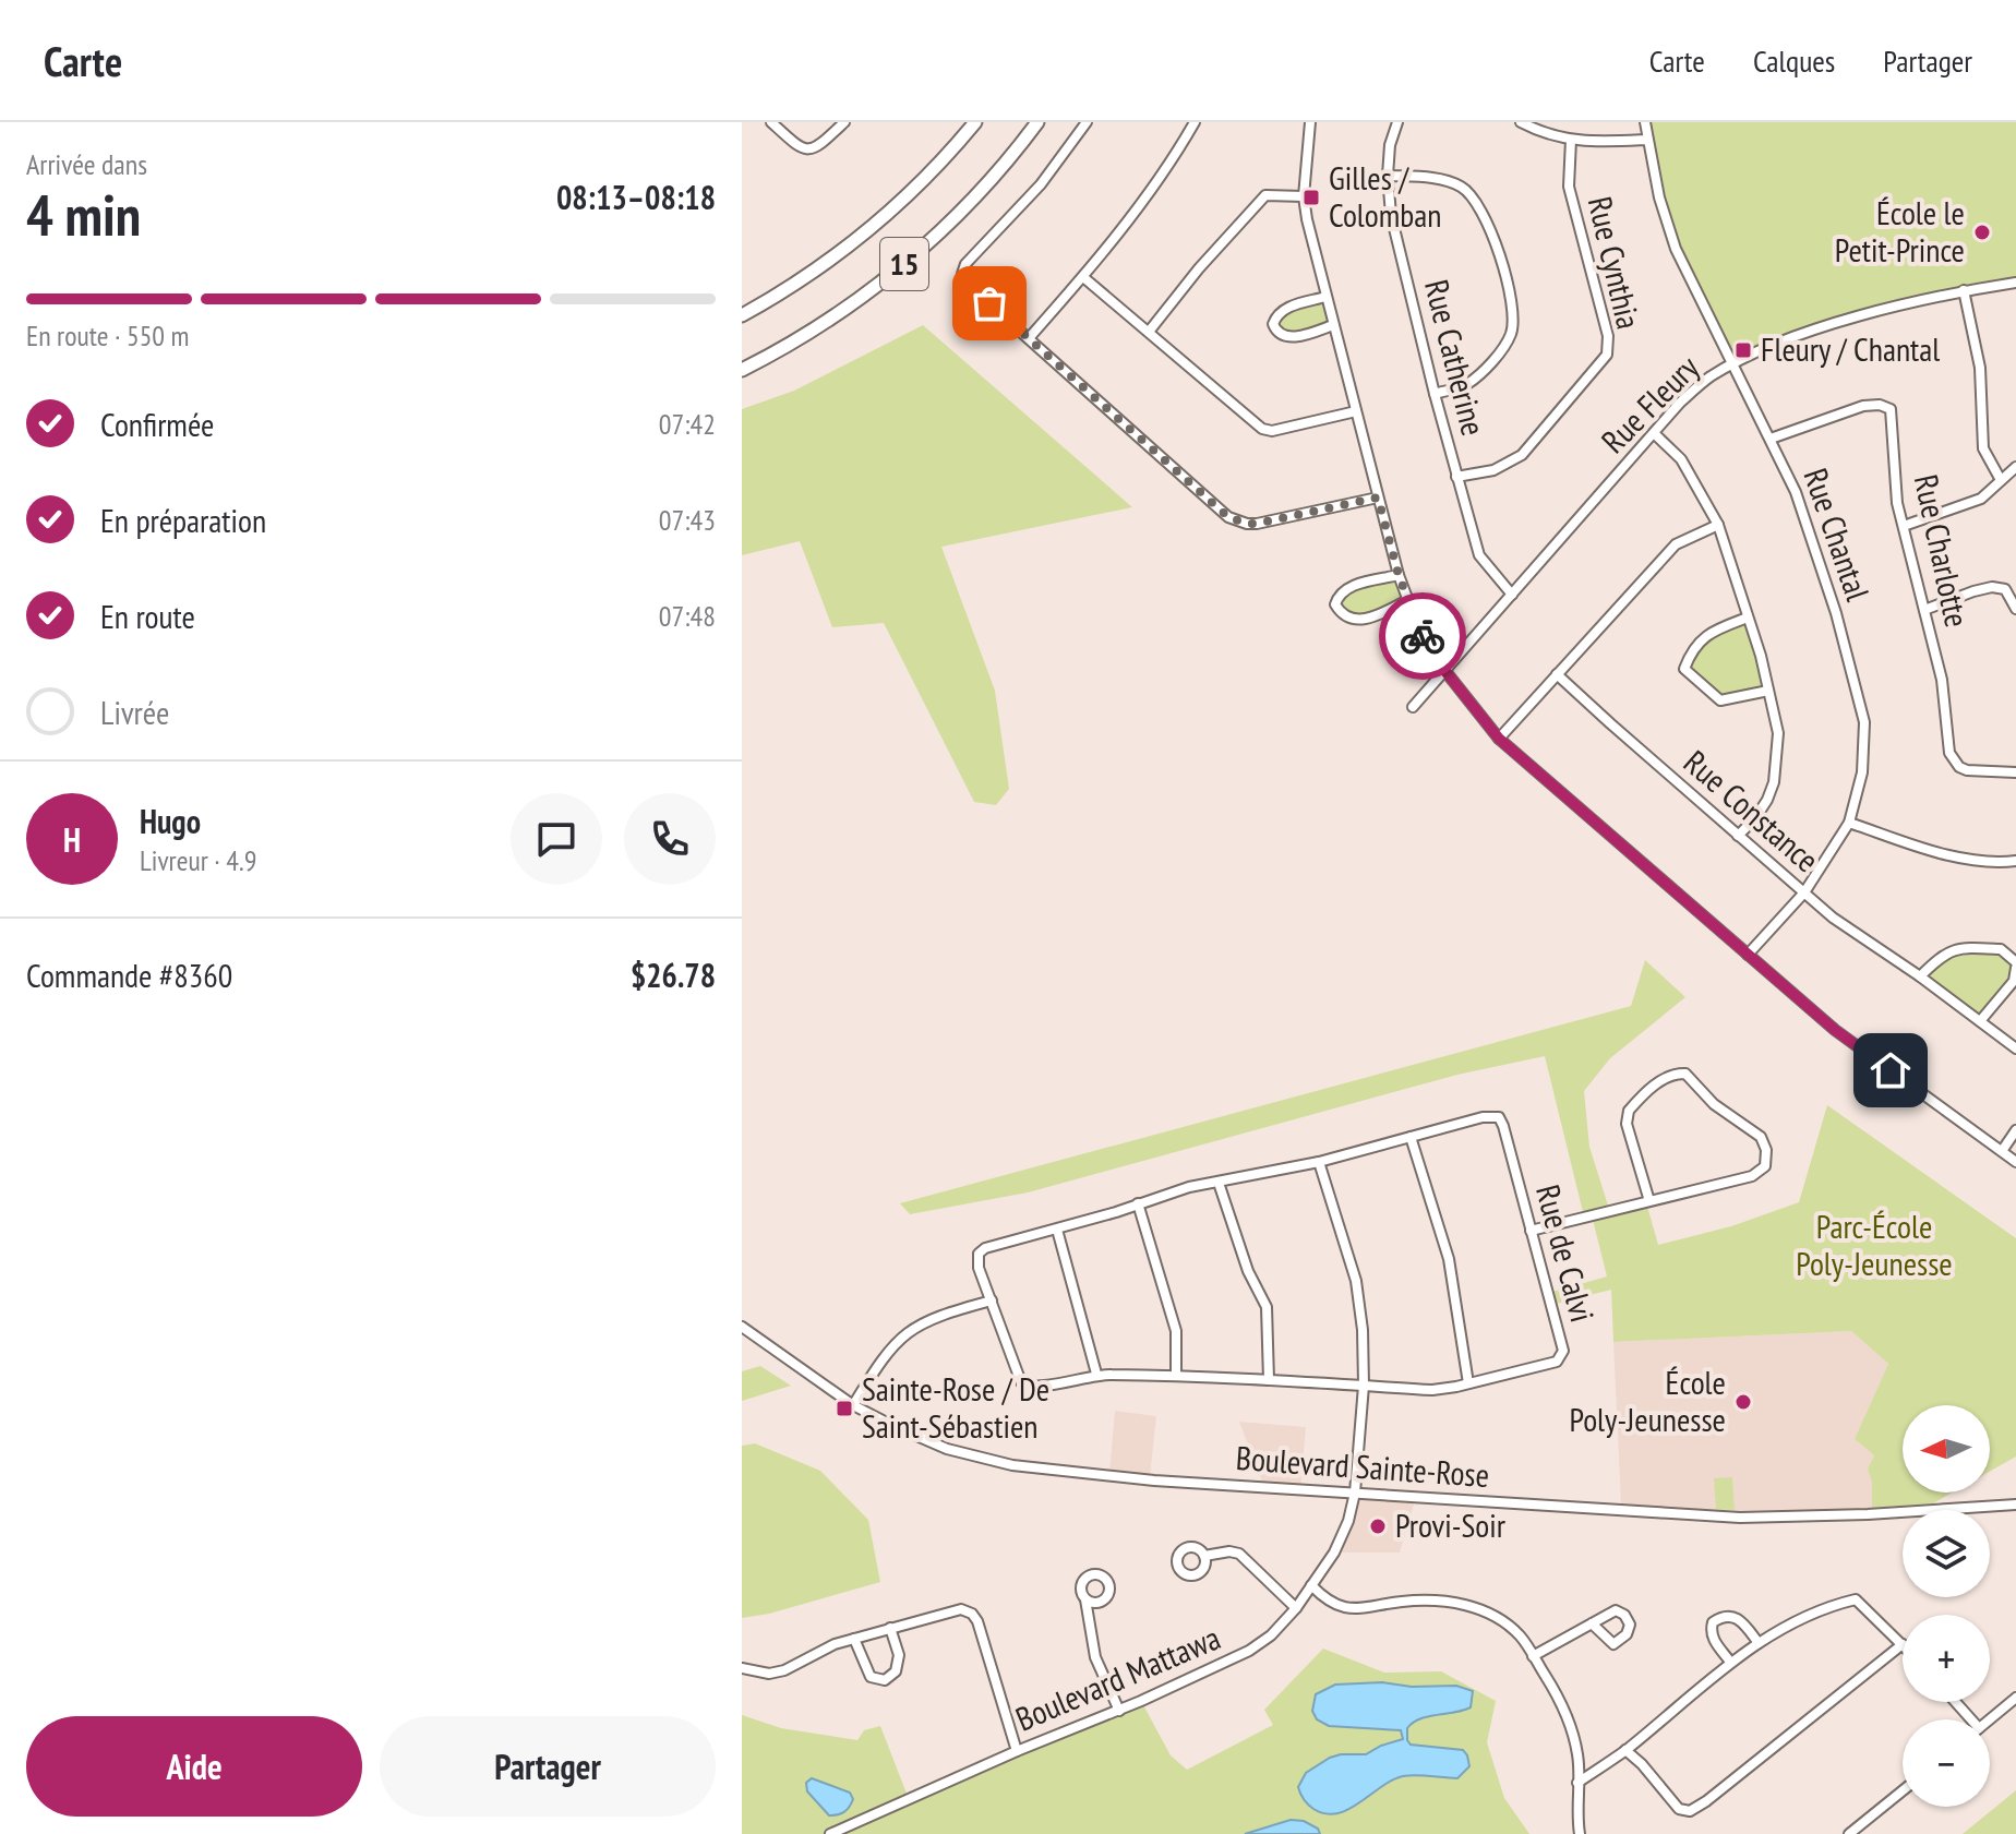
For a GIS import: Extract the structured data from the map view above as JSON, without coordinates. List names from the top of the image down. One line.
{"streets":{"highway":["15"],"street":["Rue Cynthia","Rue Catherine","Rue Fleury","Rue Chantal","Rue Charlotte","Rue Constance","Rue de Calvi","Boulevard Sainte-Rose","Boulevard Mattawa"]},"crossings":[["Rue Cynthia","Rue Catherine"],["Rue Catherine","Rue Fleury"],["Rue Fleury","Rue Chantal"],["Rue Chantal","Rue Charlotte"],["Rue Chantal","Rue Constance"],["Rue de Calvi","Boulevard Mattawa"],["Boulevard Sainte-Rose","Boulevard Mattawa"]],"parks":["Parc-École Poly-Jeunesse"],"places":{"transit":["Gilles / Colomban","Fleury / Chantal","Sainte-Rose / De Saint-Sébastien"],"other":["École le Petit-Prince","École Poly-Jeunesse","Provi-Soir"]},"north":"left","page":{"header":"Carte","nav":["Carte","Calques","Partager"],"heading":["4 min","Arrivée dans","08:13–08:18"],"panel":["Hugo","Livreur · 4.9","Commande #8360","$26.78"],"bar":"En route · 550 m","list":[["Confirmée","07:42"],["En préparation","07:43"],["En route","07:48"],"Livrée"],"round":"H","map_buttons":["+","−"],"buttons":["Aide","Partager"]}}
